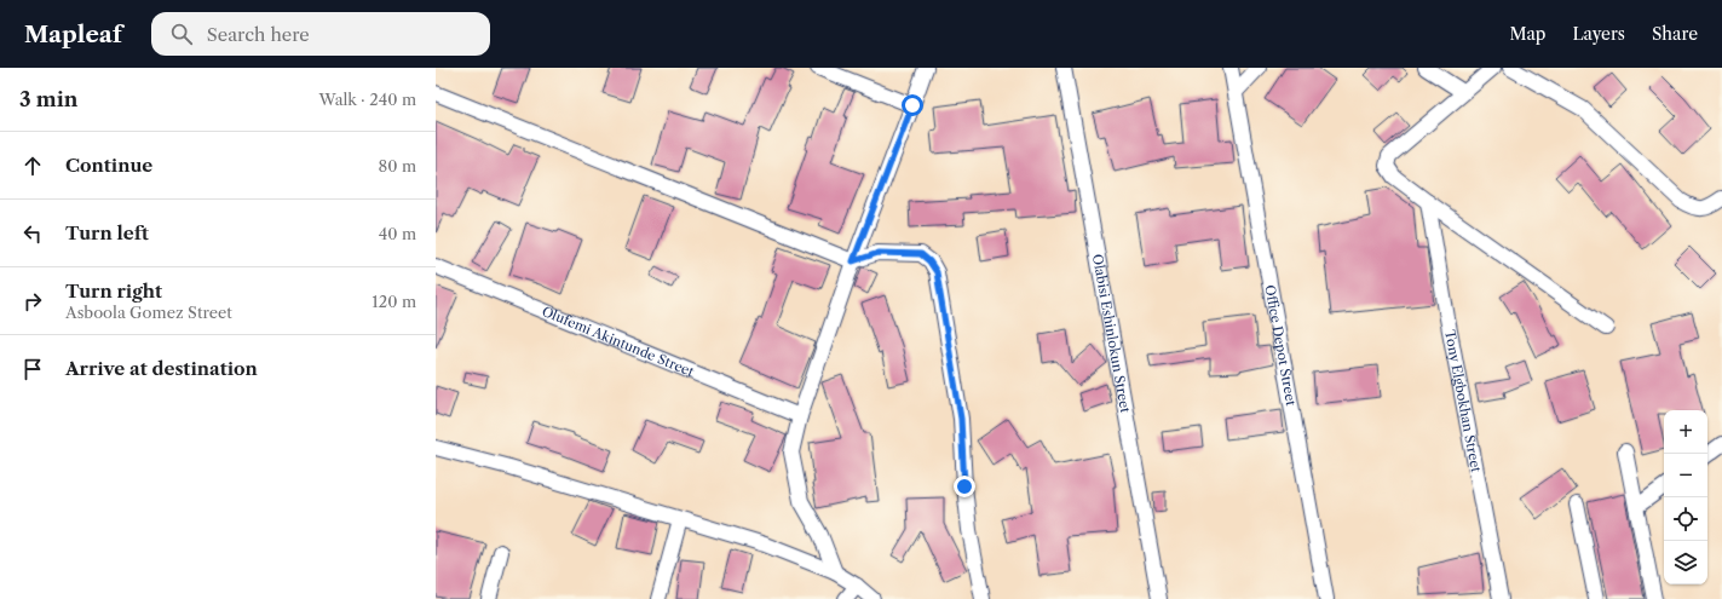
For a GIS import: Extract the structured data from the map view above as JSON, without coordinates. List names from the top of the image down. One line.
{"streets":{"street":["Olabisi Eshinlokun Street","Olufemi Akintunde Street","Office Depot Street","Tony Elgbokhan Street"]},"page":{"header":"Mapleaf","search":"Search here","nav":["Map","Layers","Share"],"heading":["3 min","Walk · 240 m"],"list":[["Continue","80 m"],["Turn left","40 m"],["Turn right","Asboola Gomez Street","120 m"],"Arrive at destination"],"map_buttons":["+","−"]}}
